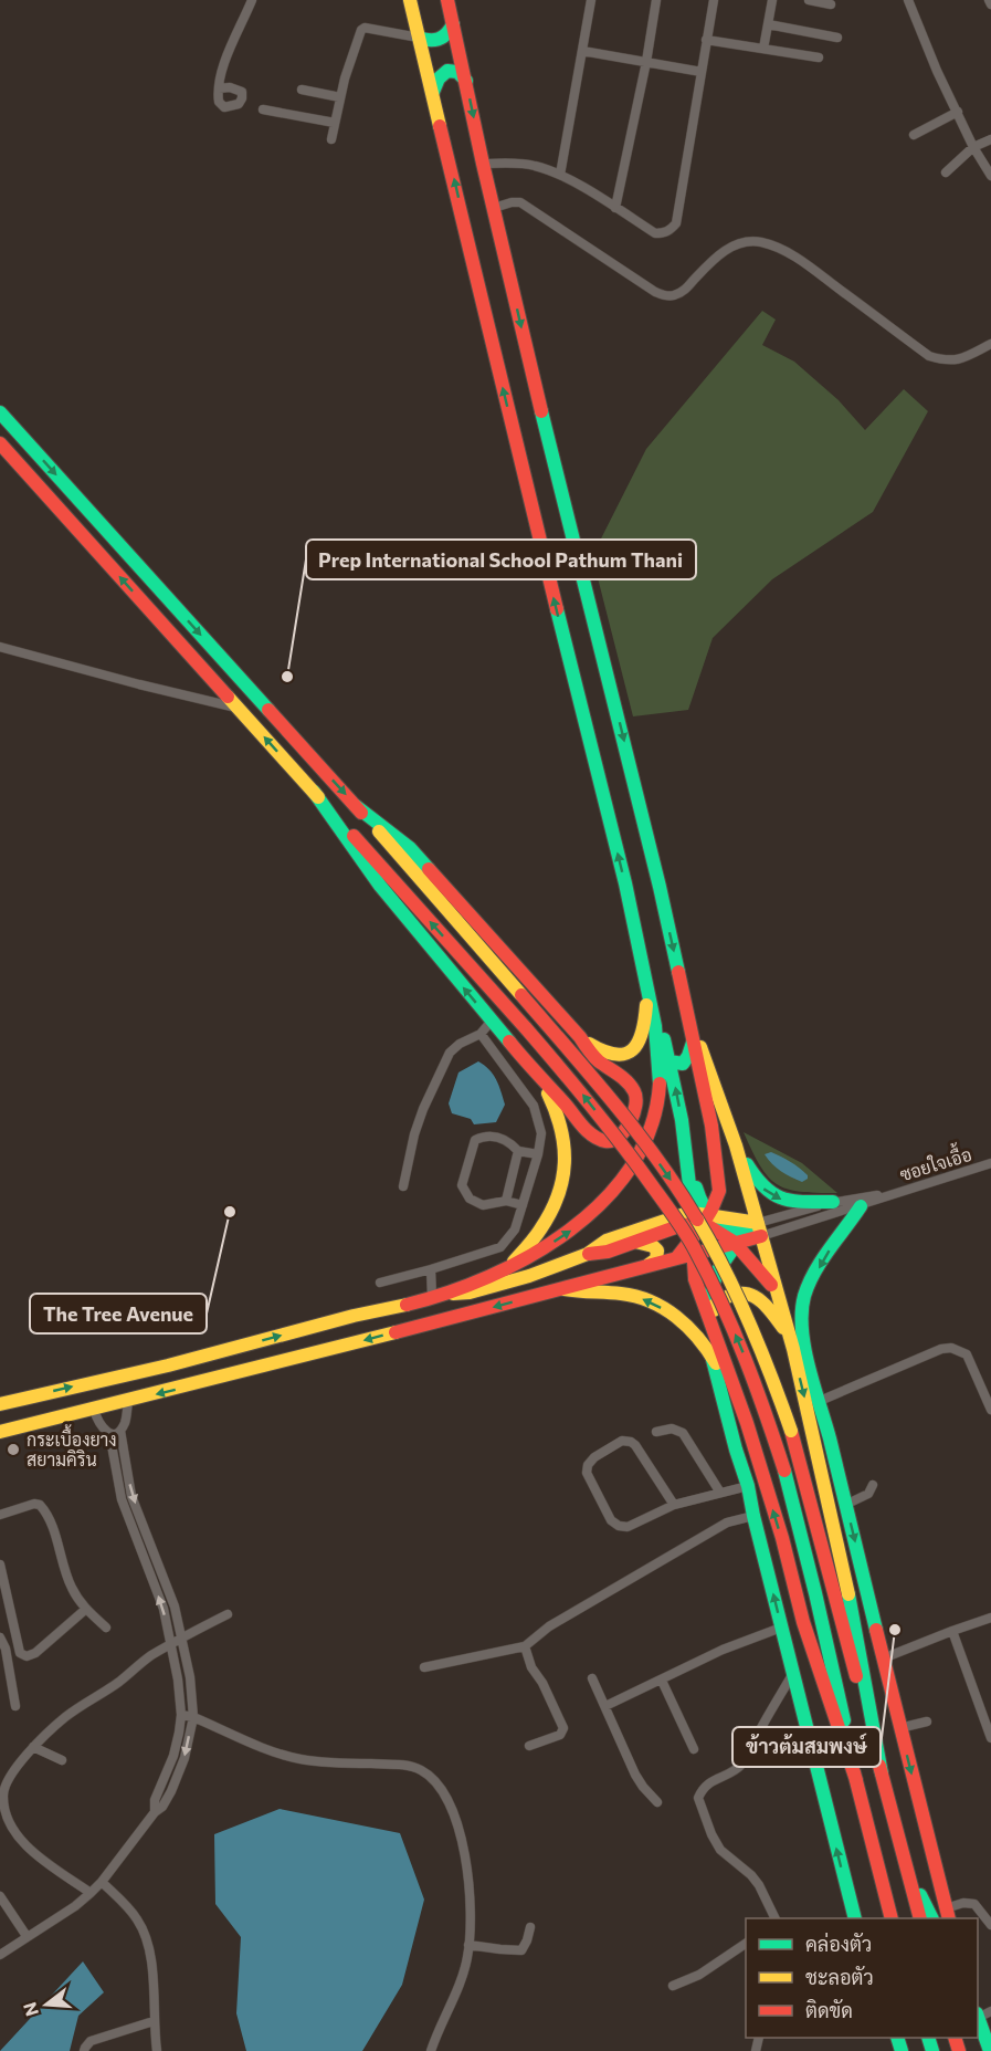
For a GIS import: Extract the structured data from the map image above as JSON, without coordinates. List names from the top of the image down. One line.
{"streets":{"street":["ซอยใจเอื้อ"]},"places":["Prep International School Pathum Thani","The Tree Avenue","กระเบื้องยาง สยามคิริน","ข้าวต้มสมพงษ์"],"legend":["คล่องตัว","ชะลอตัว","ติดขัด"],"north":"left"}
